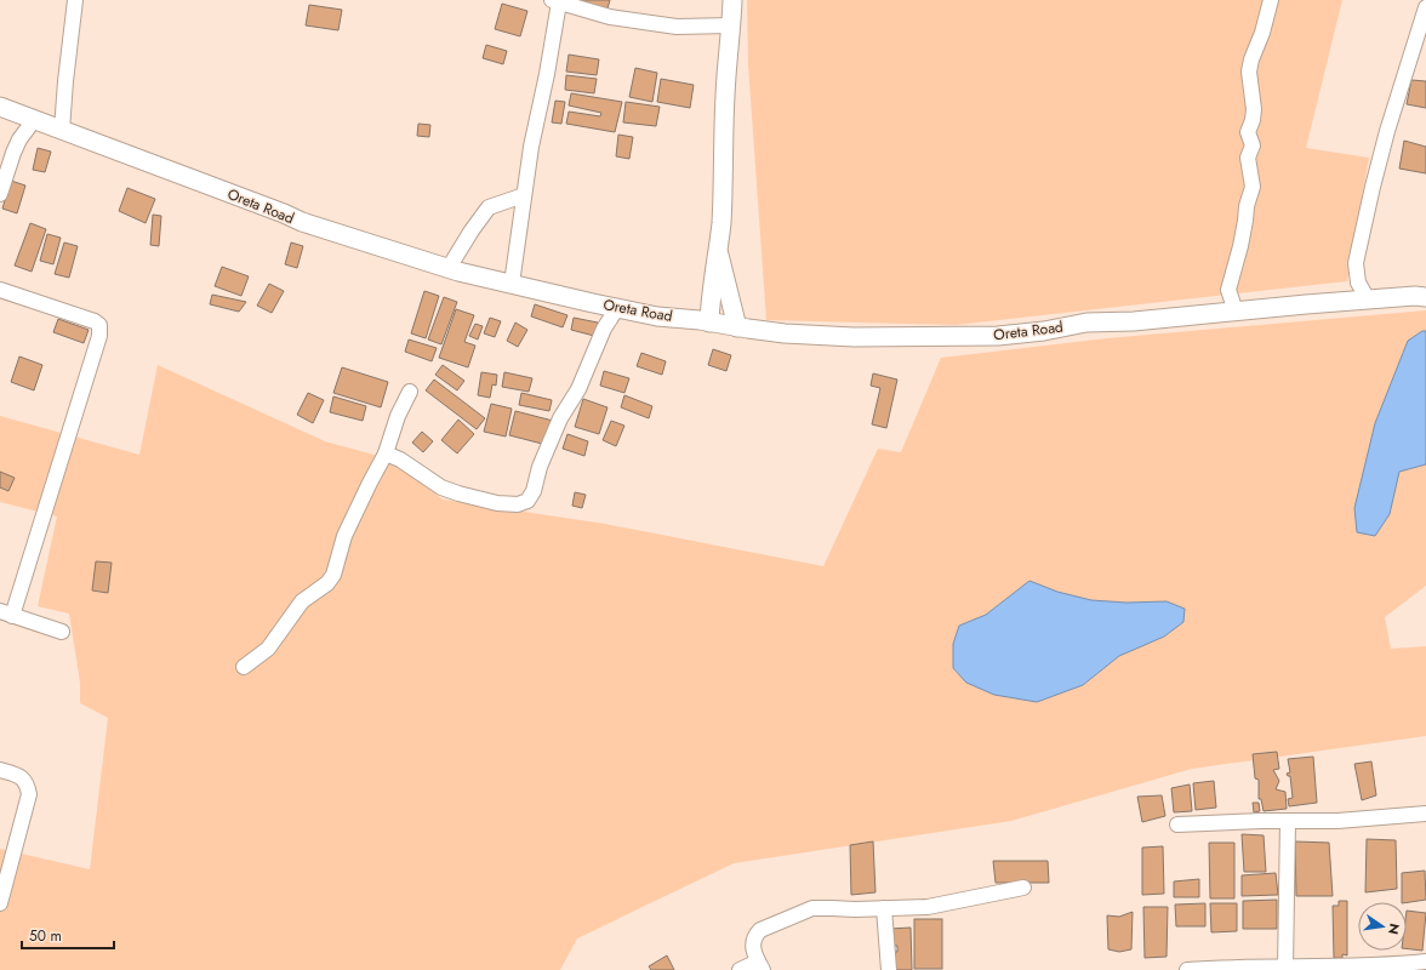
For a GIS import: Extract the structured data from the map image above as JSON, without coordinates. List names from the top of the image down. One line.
{"streets":{"street":["Oreta Road"]},"scale_bar":"50 m","north":"right"}
